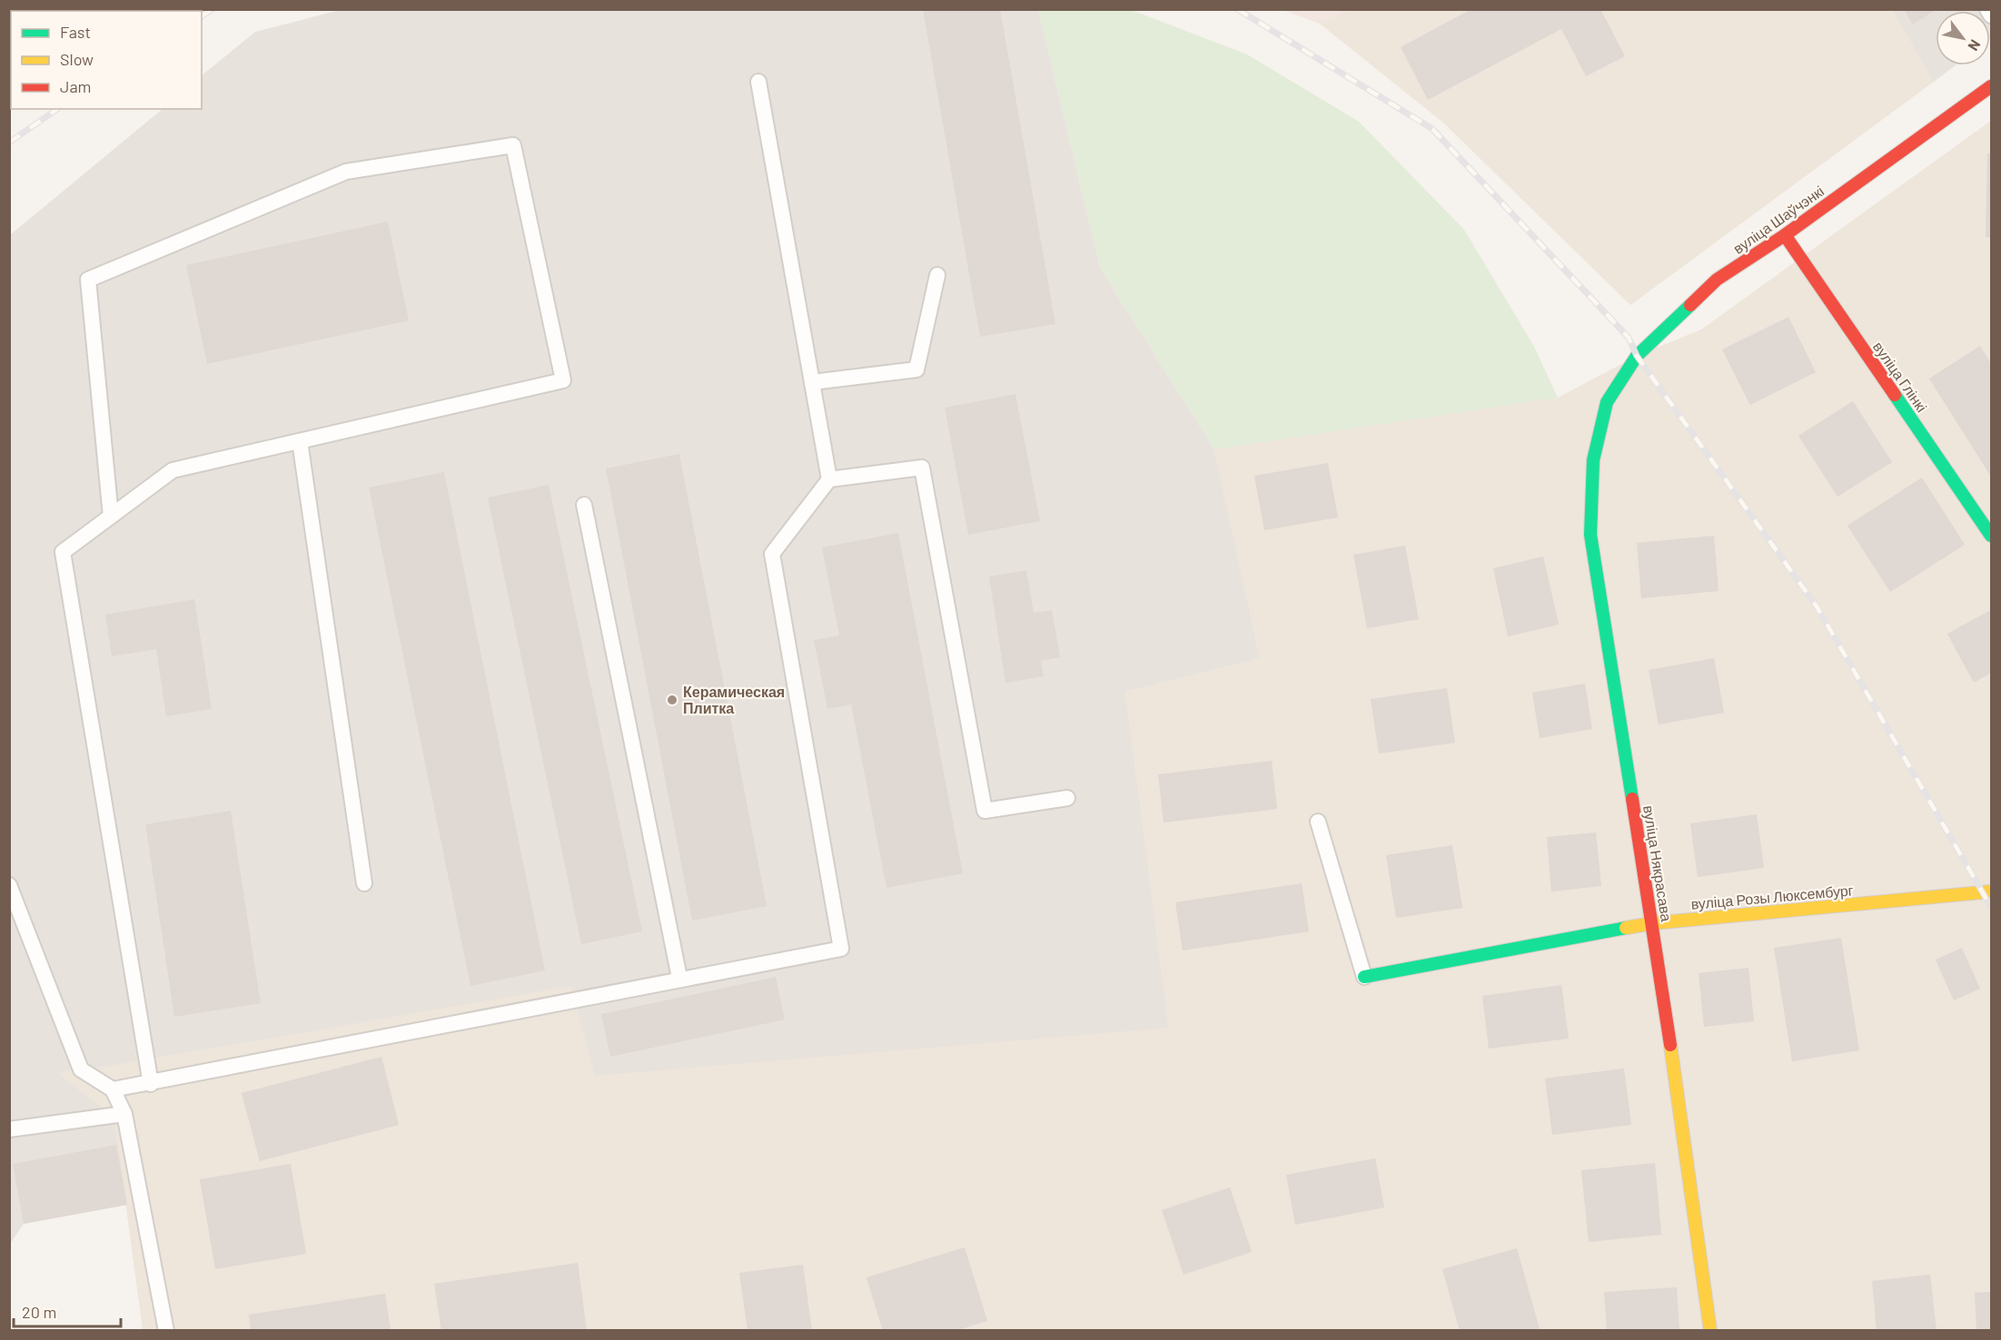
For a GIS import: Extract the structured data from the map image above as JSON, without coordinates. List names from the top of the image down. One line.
{"streets":{"main road":["вуліца Шаўчэнкі","вуліца Глінкі","вуліца Някрасава","вуліца Розы Люксембург"]},"crossings":[["вуліца Шаўчэнкі","вуліца Глінкі"],["вуліца Шаўчэнкі","вуліца Някрасава"],["вуліца Някрасава","вуліца Розы Люксембург"]],"places":["Керамическая Плитка"],"legend":["Fast","Slow","Jam"],"scale_bar":"20 m","north":"bottom right"}
